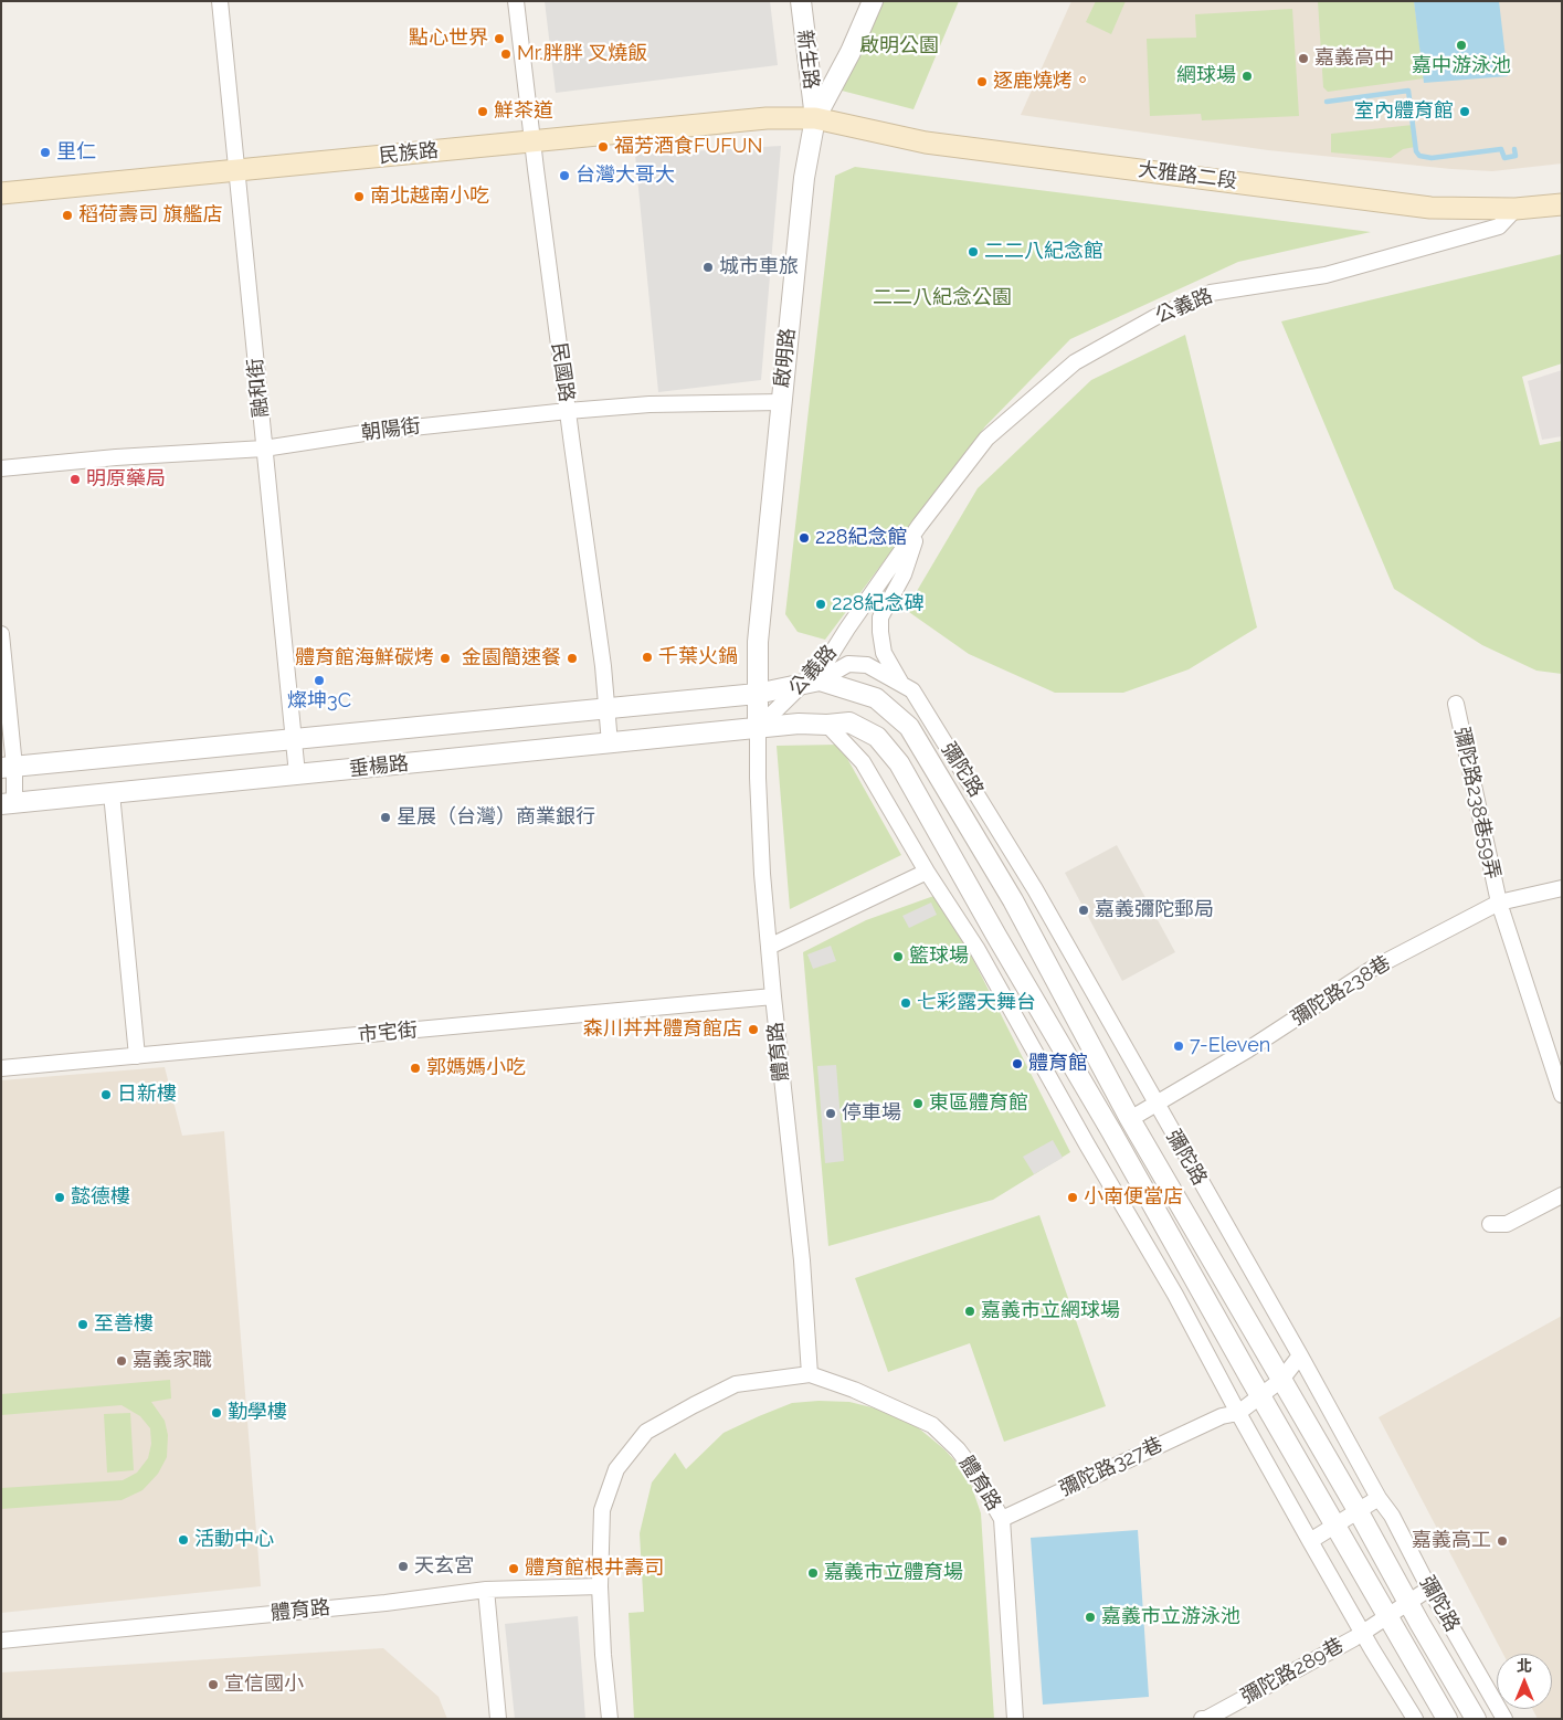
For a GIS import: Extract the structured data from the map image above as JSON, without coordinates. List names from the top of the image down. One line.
{"streets":{"main road":["民族路","大雅路二段"],"street":["新生路","公義路","啟明路","民國路","融和街","朝陽街","垂楊路","彌陀路","彌陀路238巷59弄","彌陀路238巷","市宅街","體育路","彌陀路327巷","彌陀路289巷"]},"crossings":[["新生路","民族路"],["新生路","大雅路二段"],["新生路","啟明路"],["民族路","大雅路二段"],["民族路","啟明路"],["民族路","民國路"],["民族路","融和街"],["大雅路二段","公義路"],["大雅路二段","啟明路"],["公義路","啟明路"],["公義路","垂楊路"],["公義路","彌陀路"],["公義路","體育路"],["啟明路","朝陽街"],["啟明路","垂楊路"],["啟明路","彌陀路"],["啟明路","體育路"],["民國路","朝陽街"],["民國路","垂楊路"],["融和街","朝陽街"],["融和街","垂楊路"],["垂楊路","彌陀路"],["垂楊路","體育路"],["彌陀路","彌陀路238巷"],["彌陀路","彌陀路289巷"],["彌陀路238巷59弄","彌陀路238巷"],["市宅街","體育路"],["體育路","彌陀路327巷"]],"parks":["啟明公園","二二八紀念公園"],"places":["點心世界","嘉中游泳池","Mr.胖胖 叉燒飯","嘉義高中","網球場","逐鹿燒烤。","鮮茶道","室內體育館","福芳酒食FUFUN","里仁","台灣大哥大","南北越南小吃","稻荷壽司 旗艦店","二二八紀念館","城市車旅","明原藥局","228紀念館","228紀念碑","千葉火鍋","體育館海鮮碳烤","金園簡速餐","燦坤3C","星展（台灣）商業銀行","嘉義彌陀郵局","籃球場","七彩露天舞台","森川丼丼體育館店","7-Eleven","體育館","郭媽媽小吃","日新樓","東區體育館","停車場","懿德樓","小南便當店","嘉義市立網球場","至善樓","嘉義家職","勤學樓","活動中心","嘉義高工","天玄宮","體育館根井壽司","嘉義市立體育場","嘉義市立游泳池","宣信國小"],"north":"top"}
